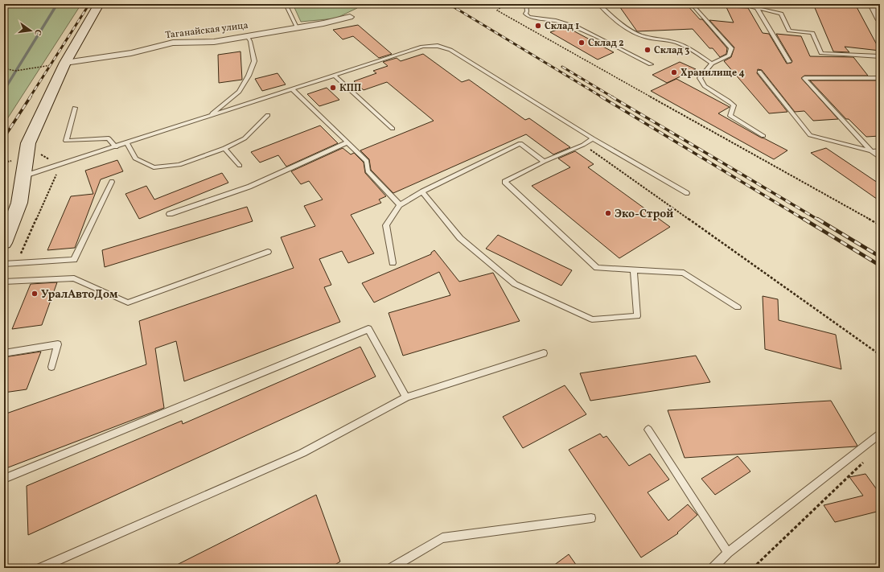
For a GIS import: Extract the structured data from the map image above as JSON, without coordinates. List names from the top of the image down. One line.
{"streets":{"street":["Таганайская улица"]},"places":["Склад 1","Склад 2","Склад 3","Хранилище 4","КПП","Эко-Строй","УралАвтоДом"],"north":"right"}
